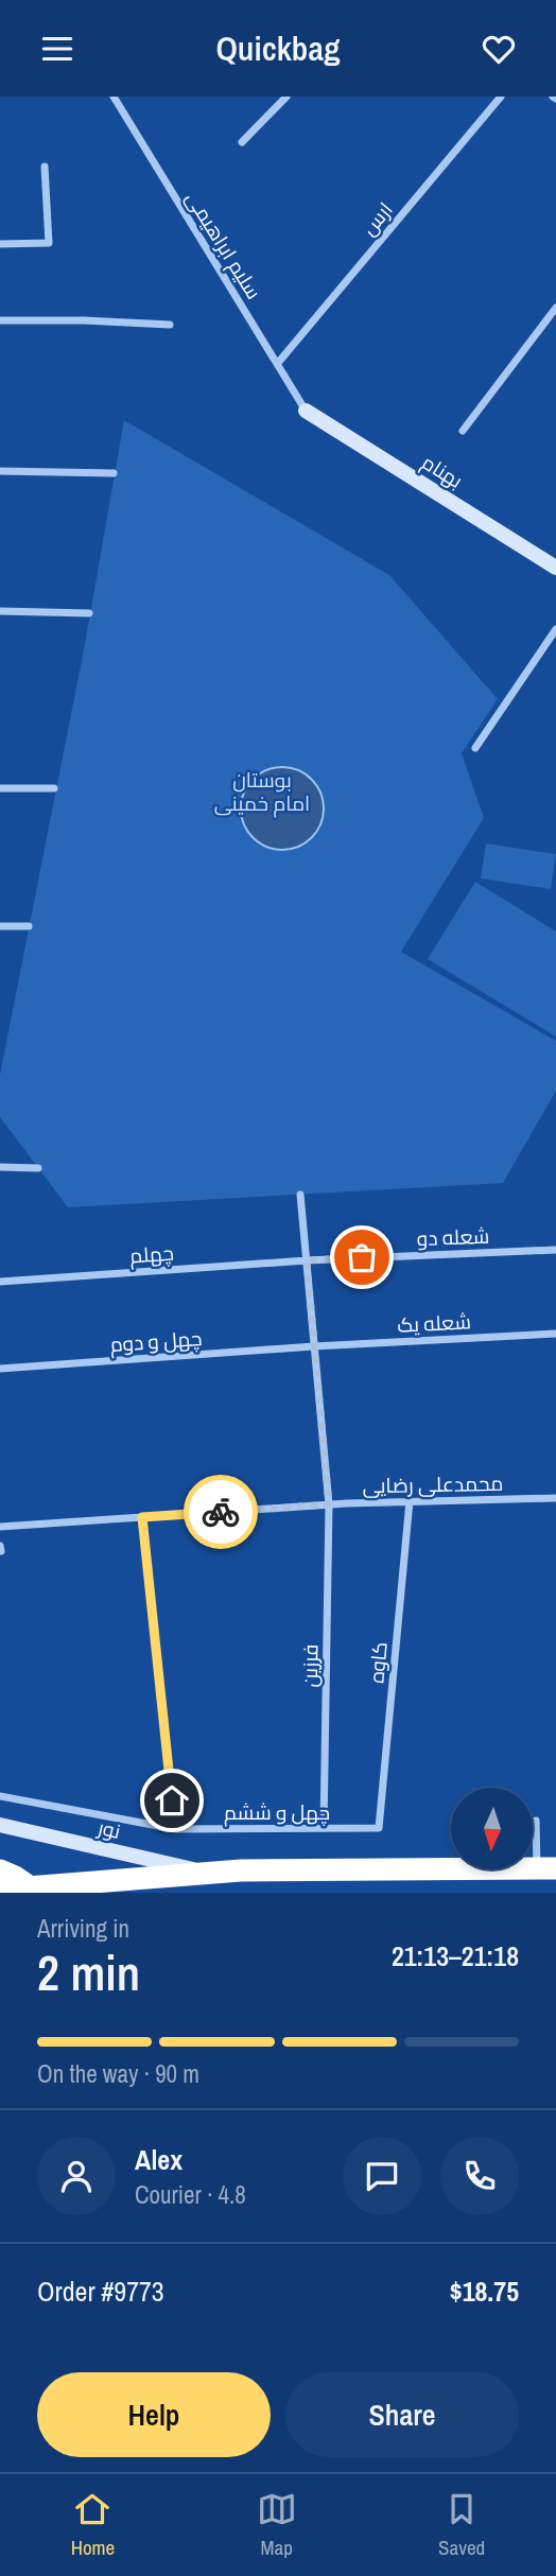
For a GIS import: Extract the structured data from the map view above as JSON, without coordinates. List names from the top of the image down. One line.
{"streets":{"street":["ارس","سلیم ابراهیمی","بهنام","شعله دو","چهلم","شعله یک","چهل و دوم","محمدعلی رضایی","کاوه","فرزین","چهل و ششم","نور"]},"crossings":[["ارس","سلیم ابراهیمی"],["سلیم ابراهیمی","بهنام"],["شعله دو","چهلم"],["شعله دو","فرزین"],["چهلم","فرزین"],["شعله یک","چهل و دوم"],["شعله یک","فرزین"],["چهل و دوم","فرزین"],["محمدعلی رضایی","کاوه"],["محمدعلی رضایی","فرزین"],["کاوه","چهل و ششم"],["فرزین","چهل و ششم"]],"parks":["بوستان امام خمینی"],"north":"bottom","page":{"header":"Quickbag","heading":["2 min","Arriving in","21:13–21:18"],"panel":["Alex","Courier · 4.8","Order #9773","$18.75"],"bar":"On the way · 90 m","buttons":["Help","Share"],"tabs":["Home","Map","Saved"]}}
